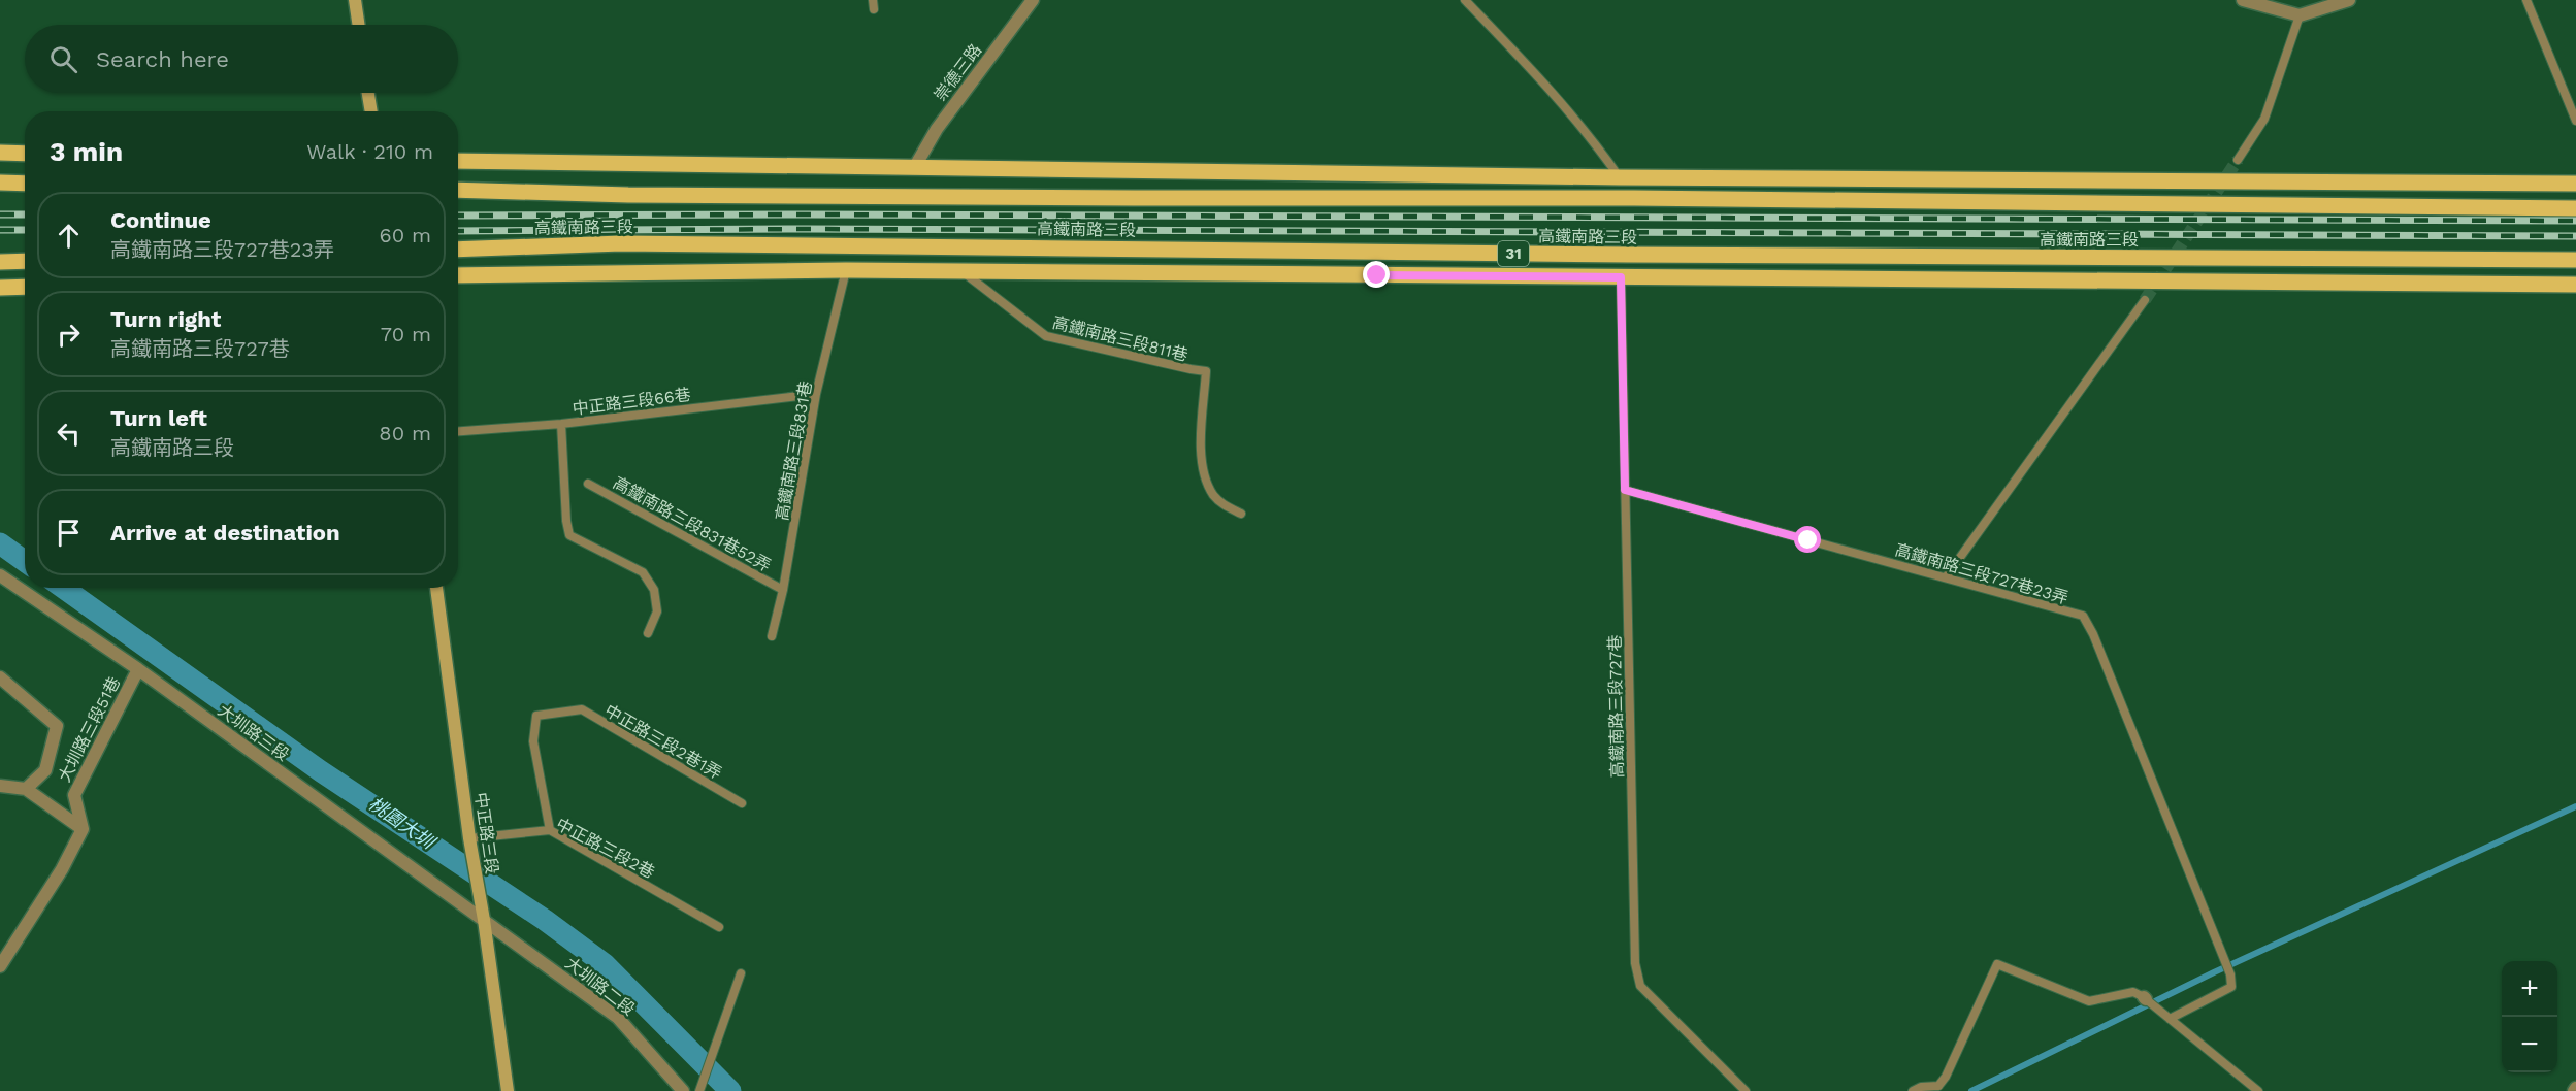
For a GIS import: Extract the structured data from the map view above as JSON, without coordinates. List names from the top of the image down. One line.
{"streets":{"main road":["高鐵南路三段","31","中正路三段"],"street":["崇德三路","大圳路三段51巷","大圳路三段","大圳路二段"],"lane":["高鐵南路三段811巷","中正路三段66巷","高鐵南路三段831巷","高鐵南路三段831巷52弄","高鐵南路三段727巷23弄","高鐵南路三段727巷","中正路三段2巷1弄","中正路三段2巷"]},"crossings":[["31","高鐵南路三段811巷"],["31","高鐵南路三段831巷"],["31","高鐵南路三段727巷"],["中正路三段66巷","高鐵南路三段831巷"],["高鐵南路三段831巷","高鐵南路三段831巷52弄"],["高鐵南路三段727巷23弄","高鐵南路三段727巷"],["大圳路三段51巷","大圳路三段"],["大圳路三段","中正路三段"],["大圳路三段","大圳路二段"],["中正路三段2巷1弄","中正路三段2巷"],["中正路三段","中正路三段2巷"],["中正路三段","大圳路二段"]],"water":["桃園大圳"],"page":{"search":"Search here","heading":["3 min","Walk · 210 m"],"list":[["Continue","高鐵南路三段727巷23弄","60 m"],["Turn right","高鐵南路三段727巷","70 m"],["Turn left","高鐵南路三段","80 m"],"Arrive at destination"],"map_buttons":["+","−"]}}
